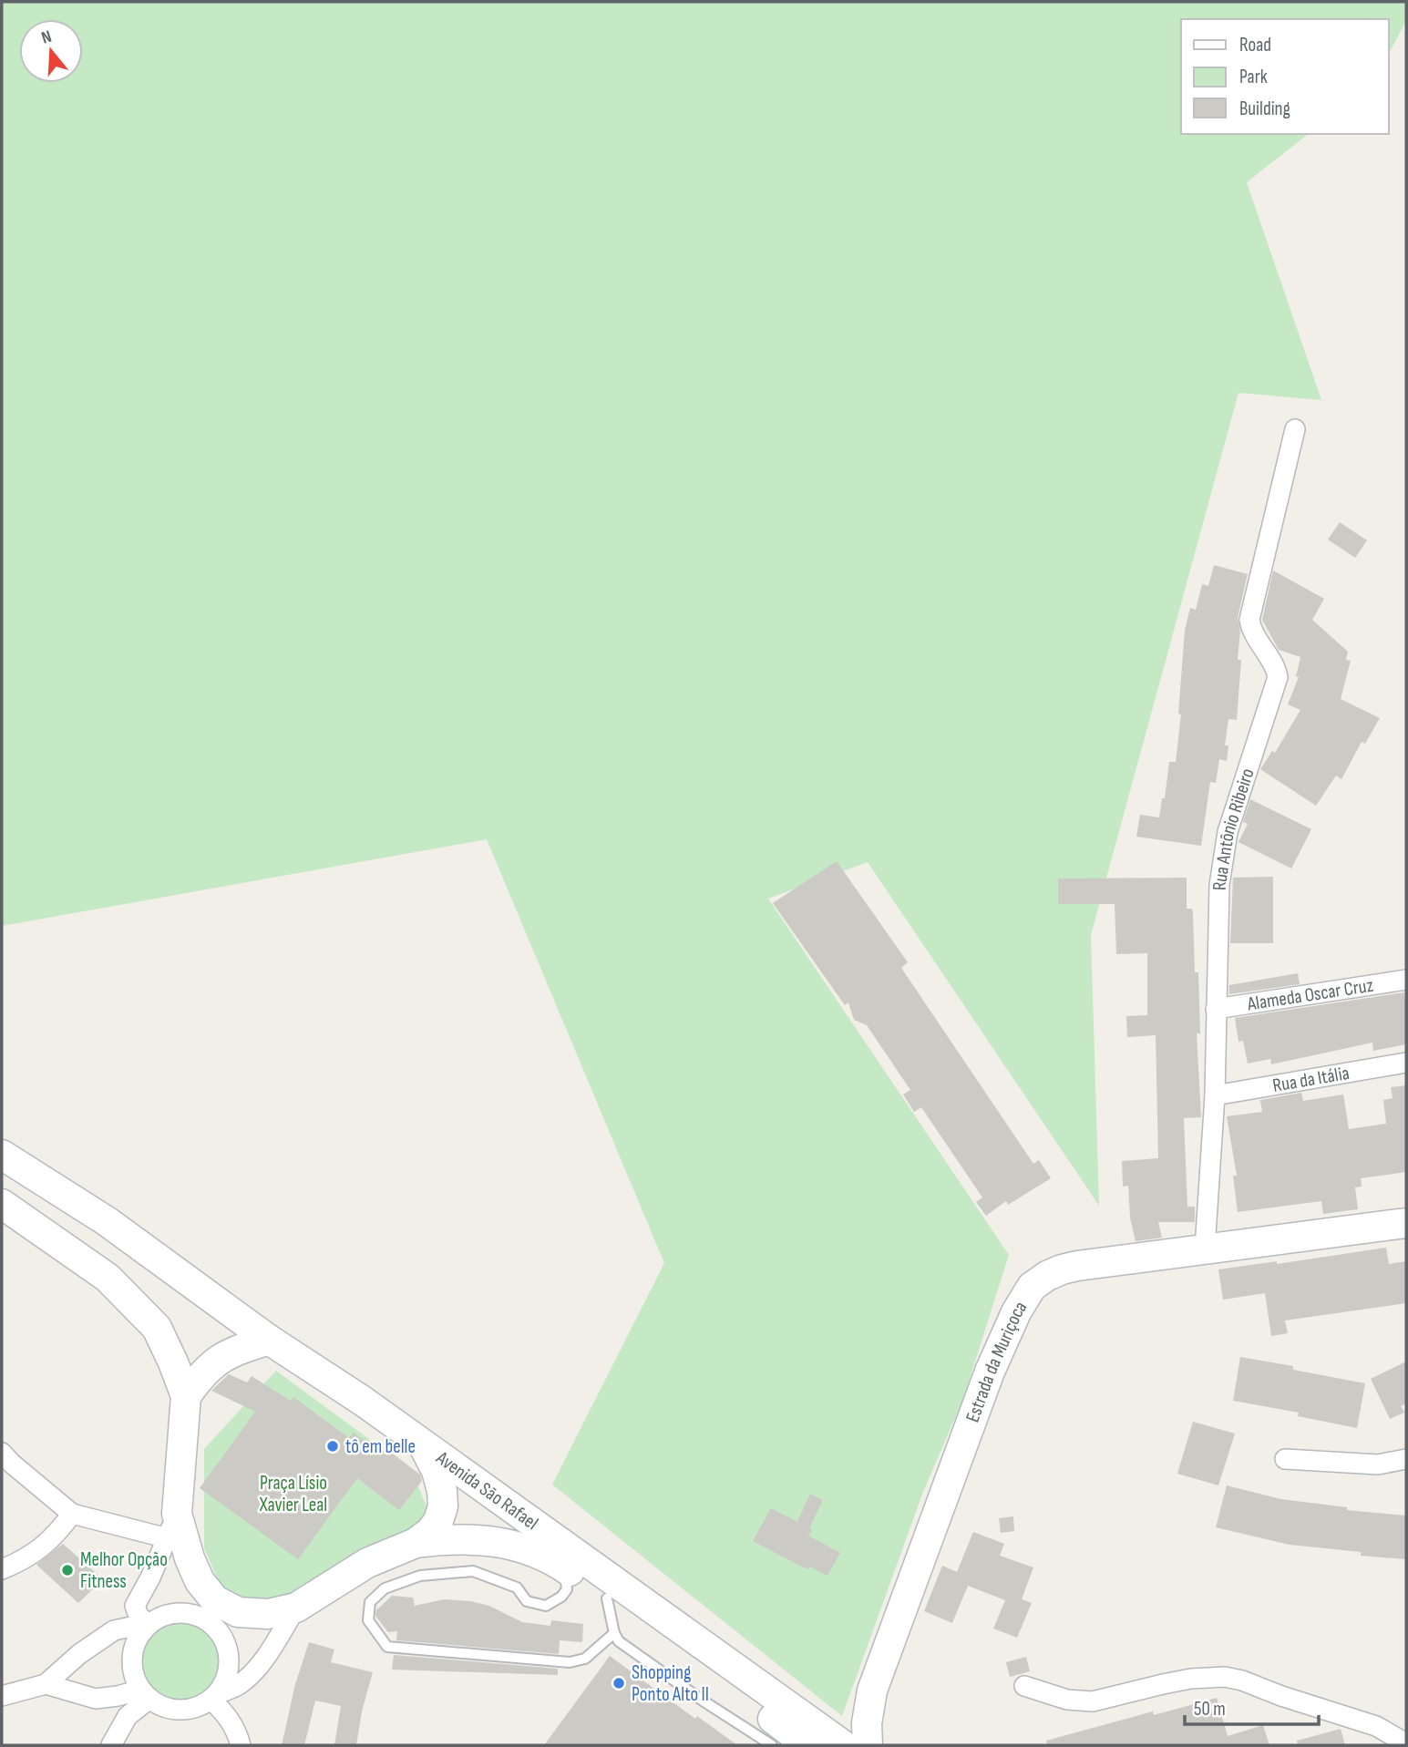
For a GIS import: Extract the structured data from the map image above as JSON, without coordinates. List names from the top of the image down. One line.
{"streets":{"main road":["Estrada da Muriçoca","Avenida São Rafael"],"street":["Rua Antônio Ribeiro","Alameda Oscar Cruz","Rua da Itália"]},"crossings":[["Rua Antônio Ribeiro","Alameda Oscar Cruz"],["Rua Antônio Ribeiro","Rua da Itália"],["Rua Antônio Ribeiro","Estrada da Muriçoca"],["Estrada da Muriçoca","Avenida São Rafael"]],"parks":["Praça Lísio Xavier Leal"],"places":["tô em belle","Melhor Opção Fitness","Shopping Ponto Alto II"],"legend":["Road","Park","Building"],"scale_bar":"50 m","north":"top"}
